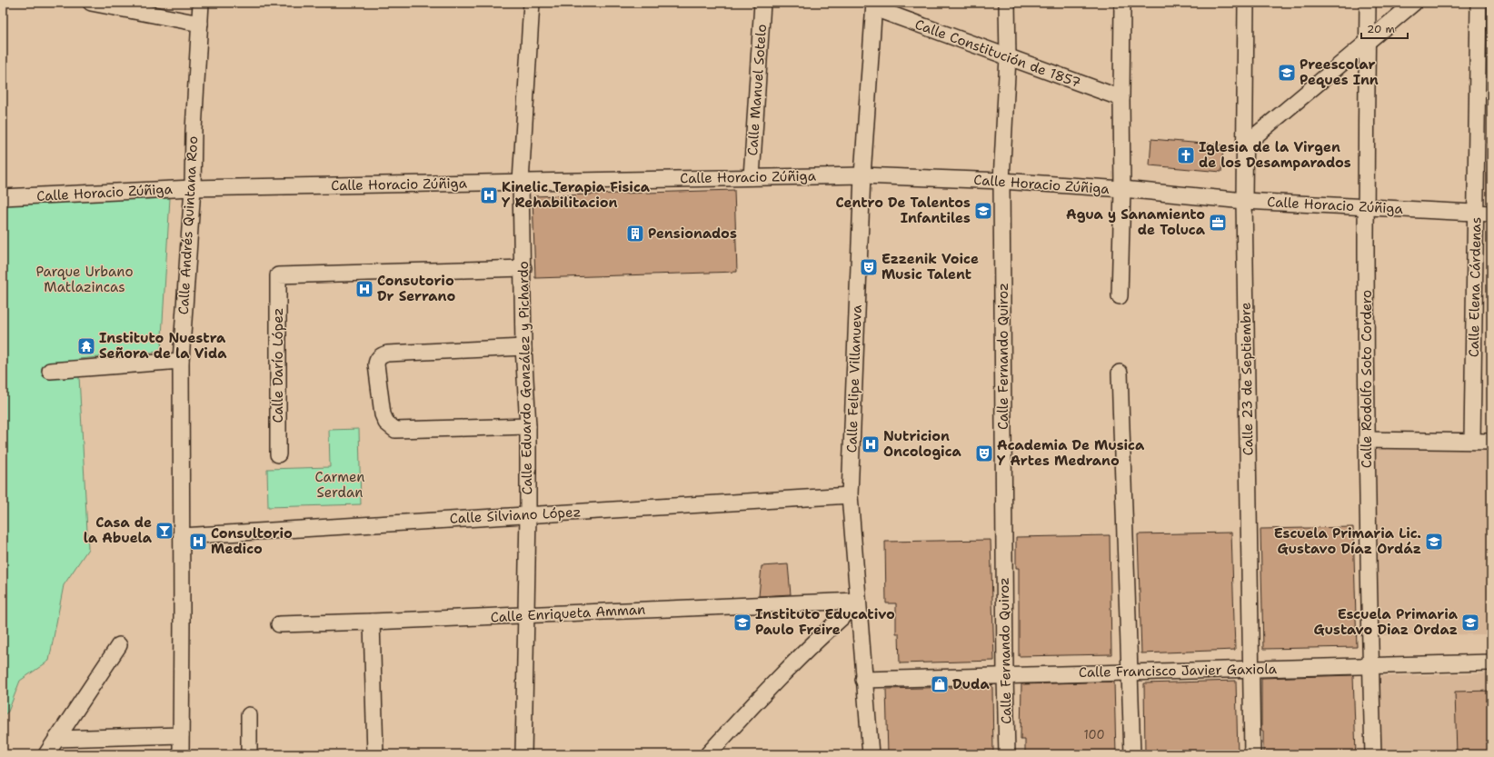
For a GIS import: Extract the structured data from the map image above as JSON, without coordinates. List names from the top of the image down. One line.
{"streets":{"street":["Calle Constitución de 1857","Calle Manuel Sotelo","Calle Horacio Zúñiga","Calle Andrés Quintana Roo","Calle Elena Cárdenas","Calle Fernando Quiroz","Calle Darío López","Calle Eduardo González y Pichardo","Calle Felipe Villanueva","Calle 23 de Septiembre","Calle Rodolfo Soto Cordero","Calle Silviano López","Calle Enriqueta Amman","Calle Francisco Javier Gaxiola"]},"crossings":[["Calle Constitución de 1857","Calle Fernando Quiroz"],["Calle Constitución de 1857","Calle Felipe Villanueva"],["Calle Manuel Sotelo","Calle Horacio Zúñiga"],["Calle Horacio Zúñiga","Calle Andrés Quintana Roo"],["Calle Horacio Zúñiga","Calle Elena Cárdenas"],["Calle Horacio Zúñiga","Calle Fernando Quiroz"],["Calle Horacio Zúñiga","Calle Eduardo González y Pichardo"],["Calle Horacio Zúñiga","Calle Felipe Villanueva"],["Calle Horacio Zúñiga","Calle 23 de Septiembre"],["Calle Horacio Zúñiga","Calle Rodolfo Soto Cordero"],["Calle Andrés Quintana Roo","Calle Silviano López"],["Calle Fernando Quiroz","Calle Francisco Javier Gaxiola"],["Calle Darío López","Calle Eduardo González y Pichardo"],["Calle Eduardo González y Pichardo","Calle Silviano López"],["Calle Eduardo González y Pichardo","Calle Enriqueta Amman"],["Calle Felipe Villanueva","Calle Silviano López"],["Calle Felipe Villanueva","Calle Enriqueta Amman"],["Calle Felipe Villanueva","Calle Francisco Javier Gaxiola"],["Calle 23 de Septiembre","Calle Francisco Javier Gaxiola"],["Calle Rodolfo Soto Cordero","Calle Francisco Javier Gaxiola"]],"parks":["Parque Urbano Matlazincas","Carmen Serdan"],"places":{"school or university":["Preescolar Peques Inn","Centro De Talentos Infantiles","Escuela Primaria Lic. Gustavo Díaz Ordáz","Instituto Educativo Paulo Freire","Escuela Primaria Gustavo Diaz Ordaz"],"church":["Iglesia de la Virgen de los Desamparados"],"hospital":["Kinelic Terapia Fisica Y Rehabilitacion","Consutorio Dr Serrano","Nutricion Oncologica","Consultorio Medico"],"office":["Agua y Sanamiento de Toluca"],"building":["Pensionados"],"theatre":["Ezzenik Voice Music Talent","Academia De Musica Y Artes Medrano"],"temple":["Instituto Nuestra Señora de la Vida"],"bar":["Casa de la Abuela"],"shop":["Duda"]},"house_numbers":["100"],"scale_bar":"20 m"}
